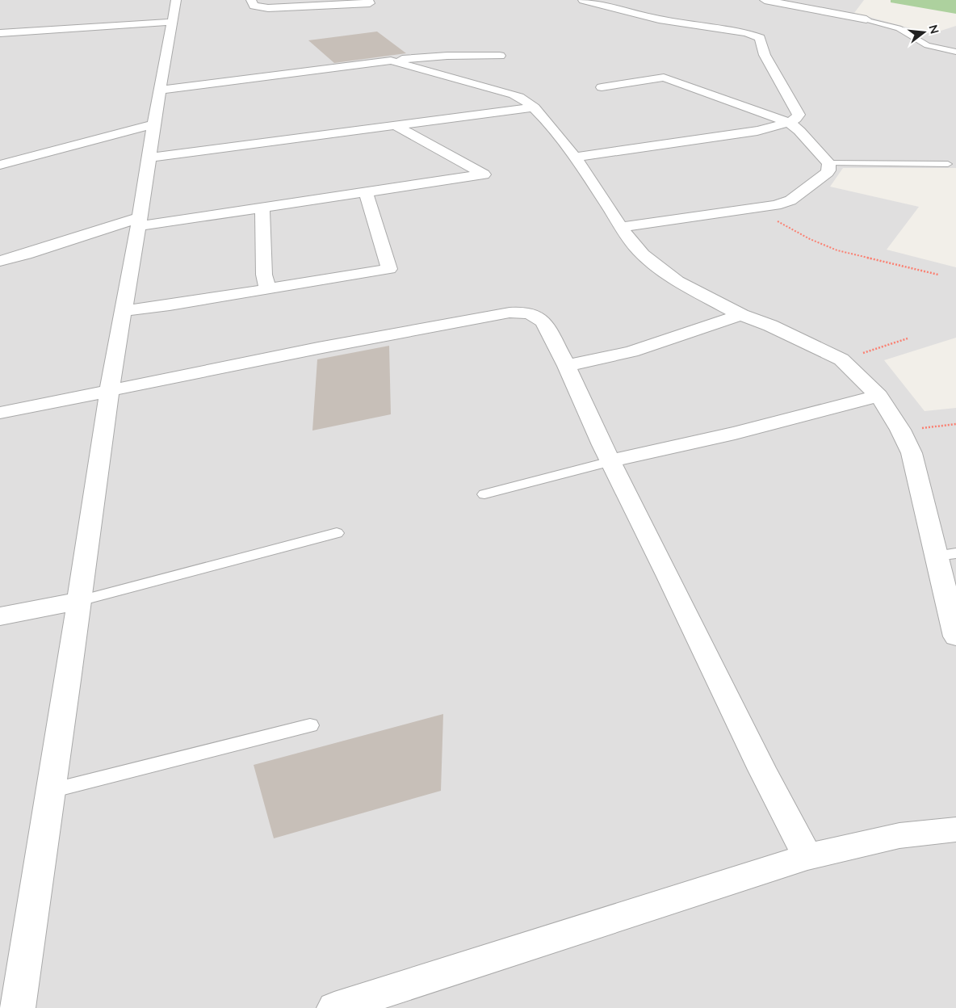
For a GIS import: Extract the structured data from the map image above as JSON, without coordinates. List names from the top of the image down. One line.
{"north":"right"}
